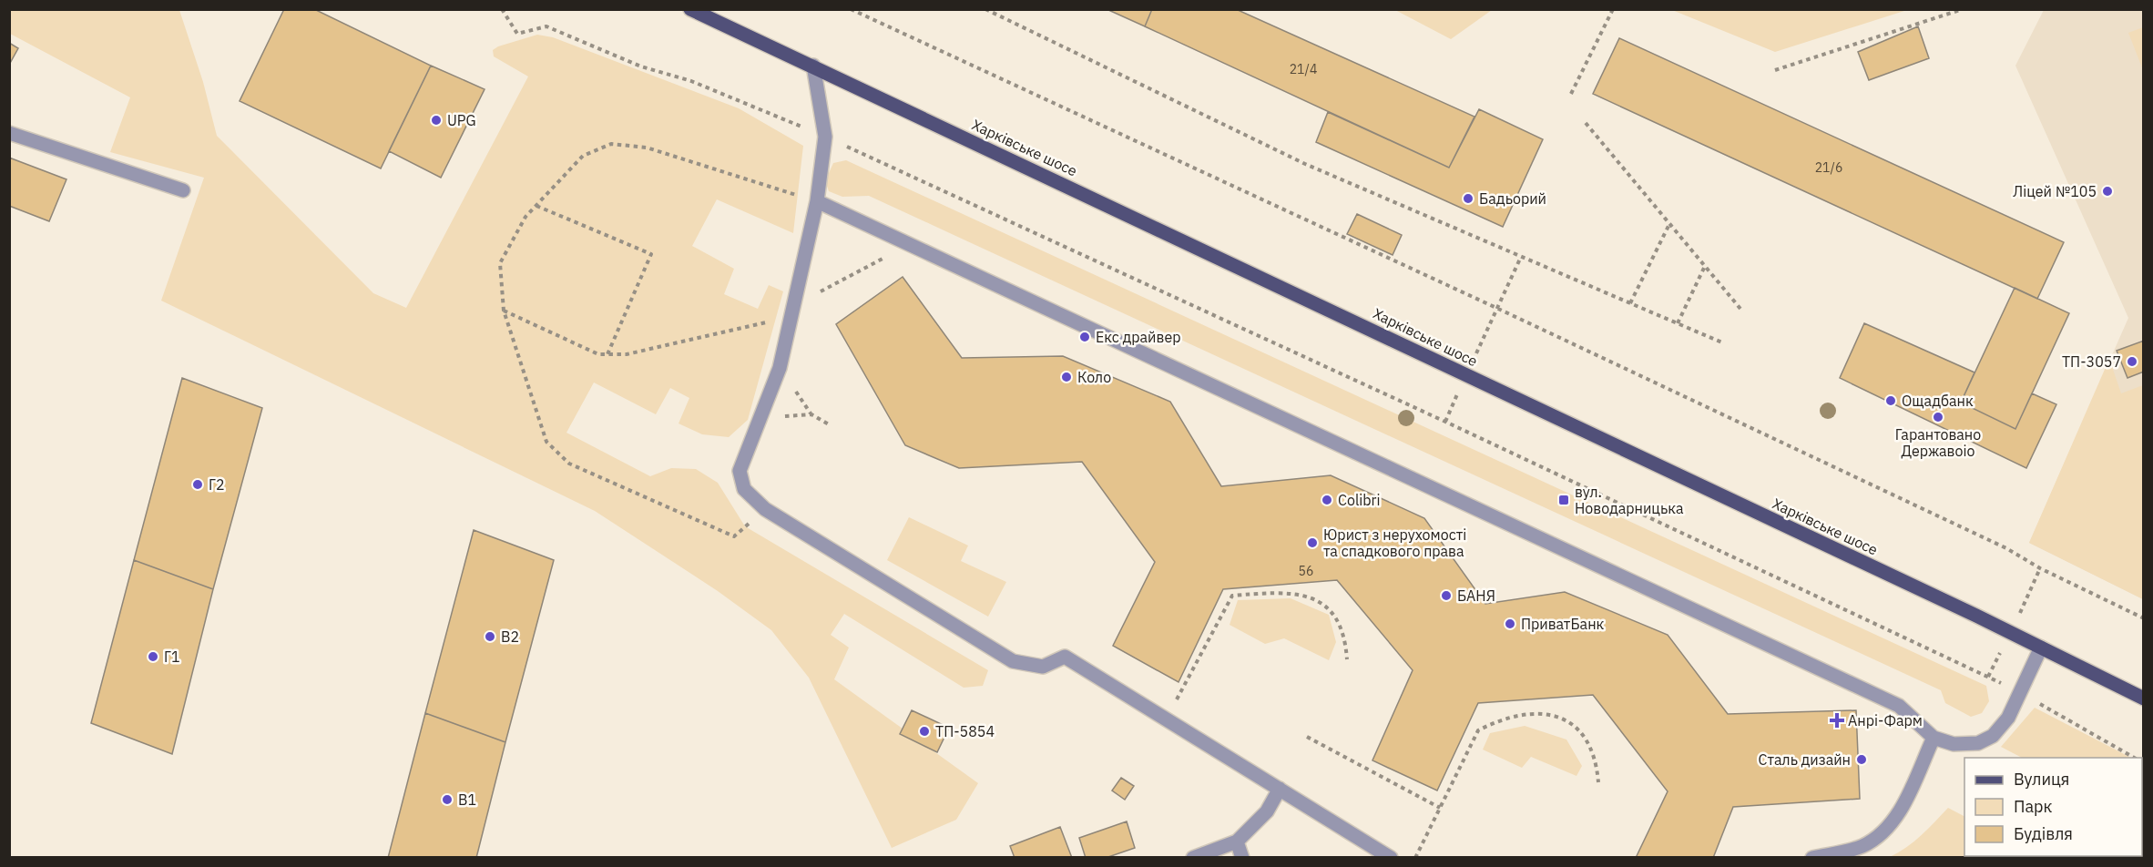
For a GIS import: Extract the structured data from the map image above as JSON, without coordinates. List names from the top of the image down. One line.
{"streets":{"main road":["Харківське шосе"]},"places":{"other":["UPG","Ліцей №105","Бадьорий","Екс драйвер","ТП-3057","Коло","Ощадбанк","Гарантовано Державоіо","Г2","Colibri","Юрист з нерухомості та спадкового права","БАНЯ","ПриватБанк","В2","Г1","ТП-5854","Сталь дизайн","В1"],"transit":["вул. Новодарницька"],"health":["Анрі-Фарм"]},"house_numbers":["21/4","21/6","56"],"legend":["Вулиця","Парк","Будівля"]}
